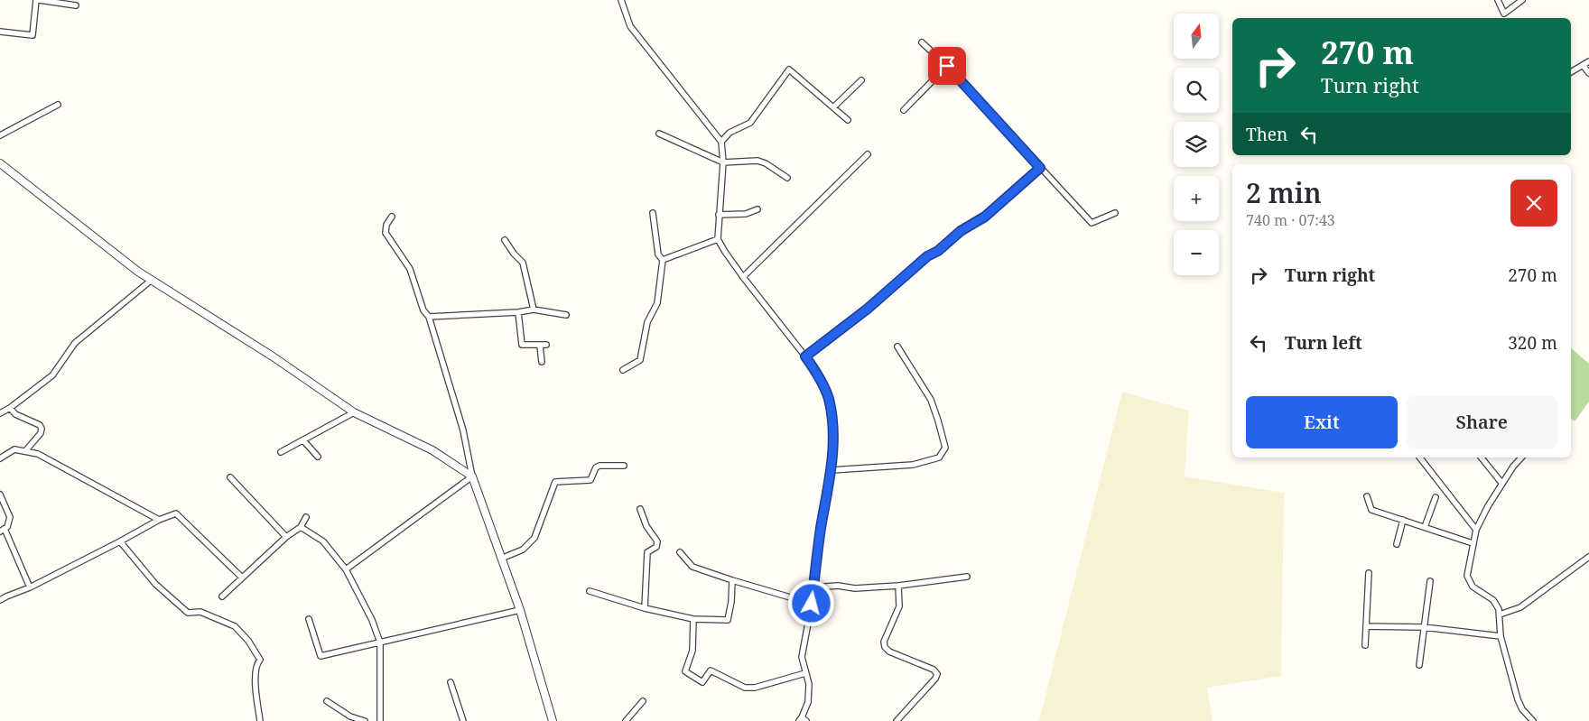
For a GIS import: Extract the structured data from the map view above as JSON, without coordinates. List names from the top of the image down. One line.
{"north":"top","page":{"map_buttons":["+","−"],"turn":["270 m","Turn right"],"then":"Then","heading":["2 min","740 m · 07:43"],"list":[{"name":"Turn right","value":"270 m"},{"name":"Turn left","value":"320 m"}],"buttons":["Exit","Share"]}}
